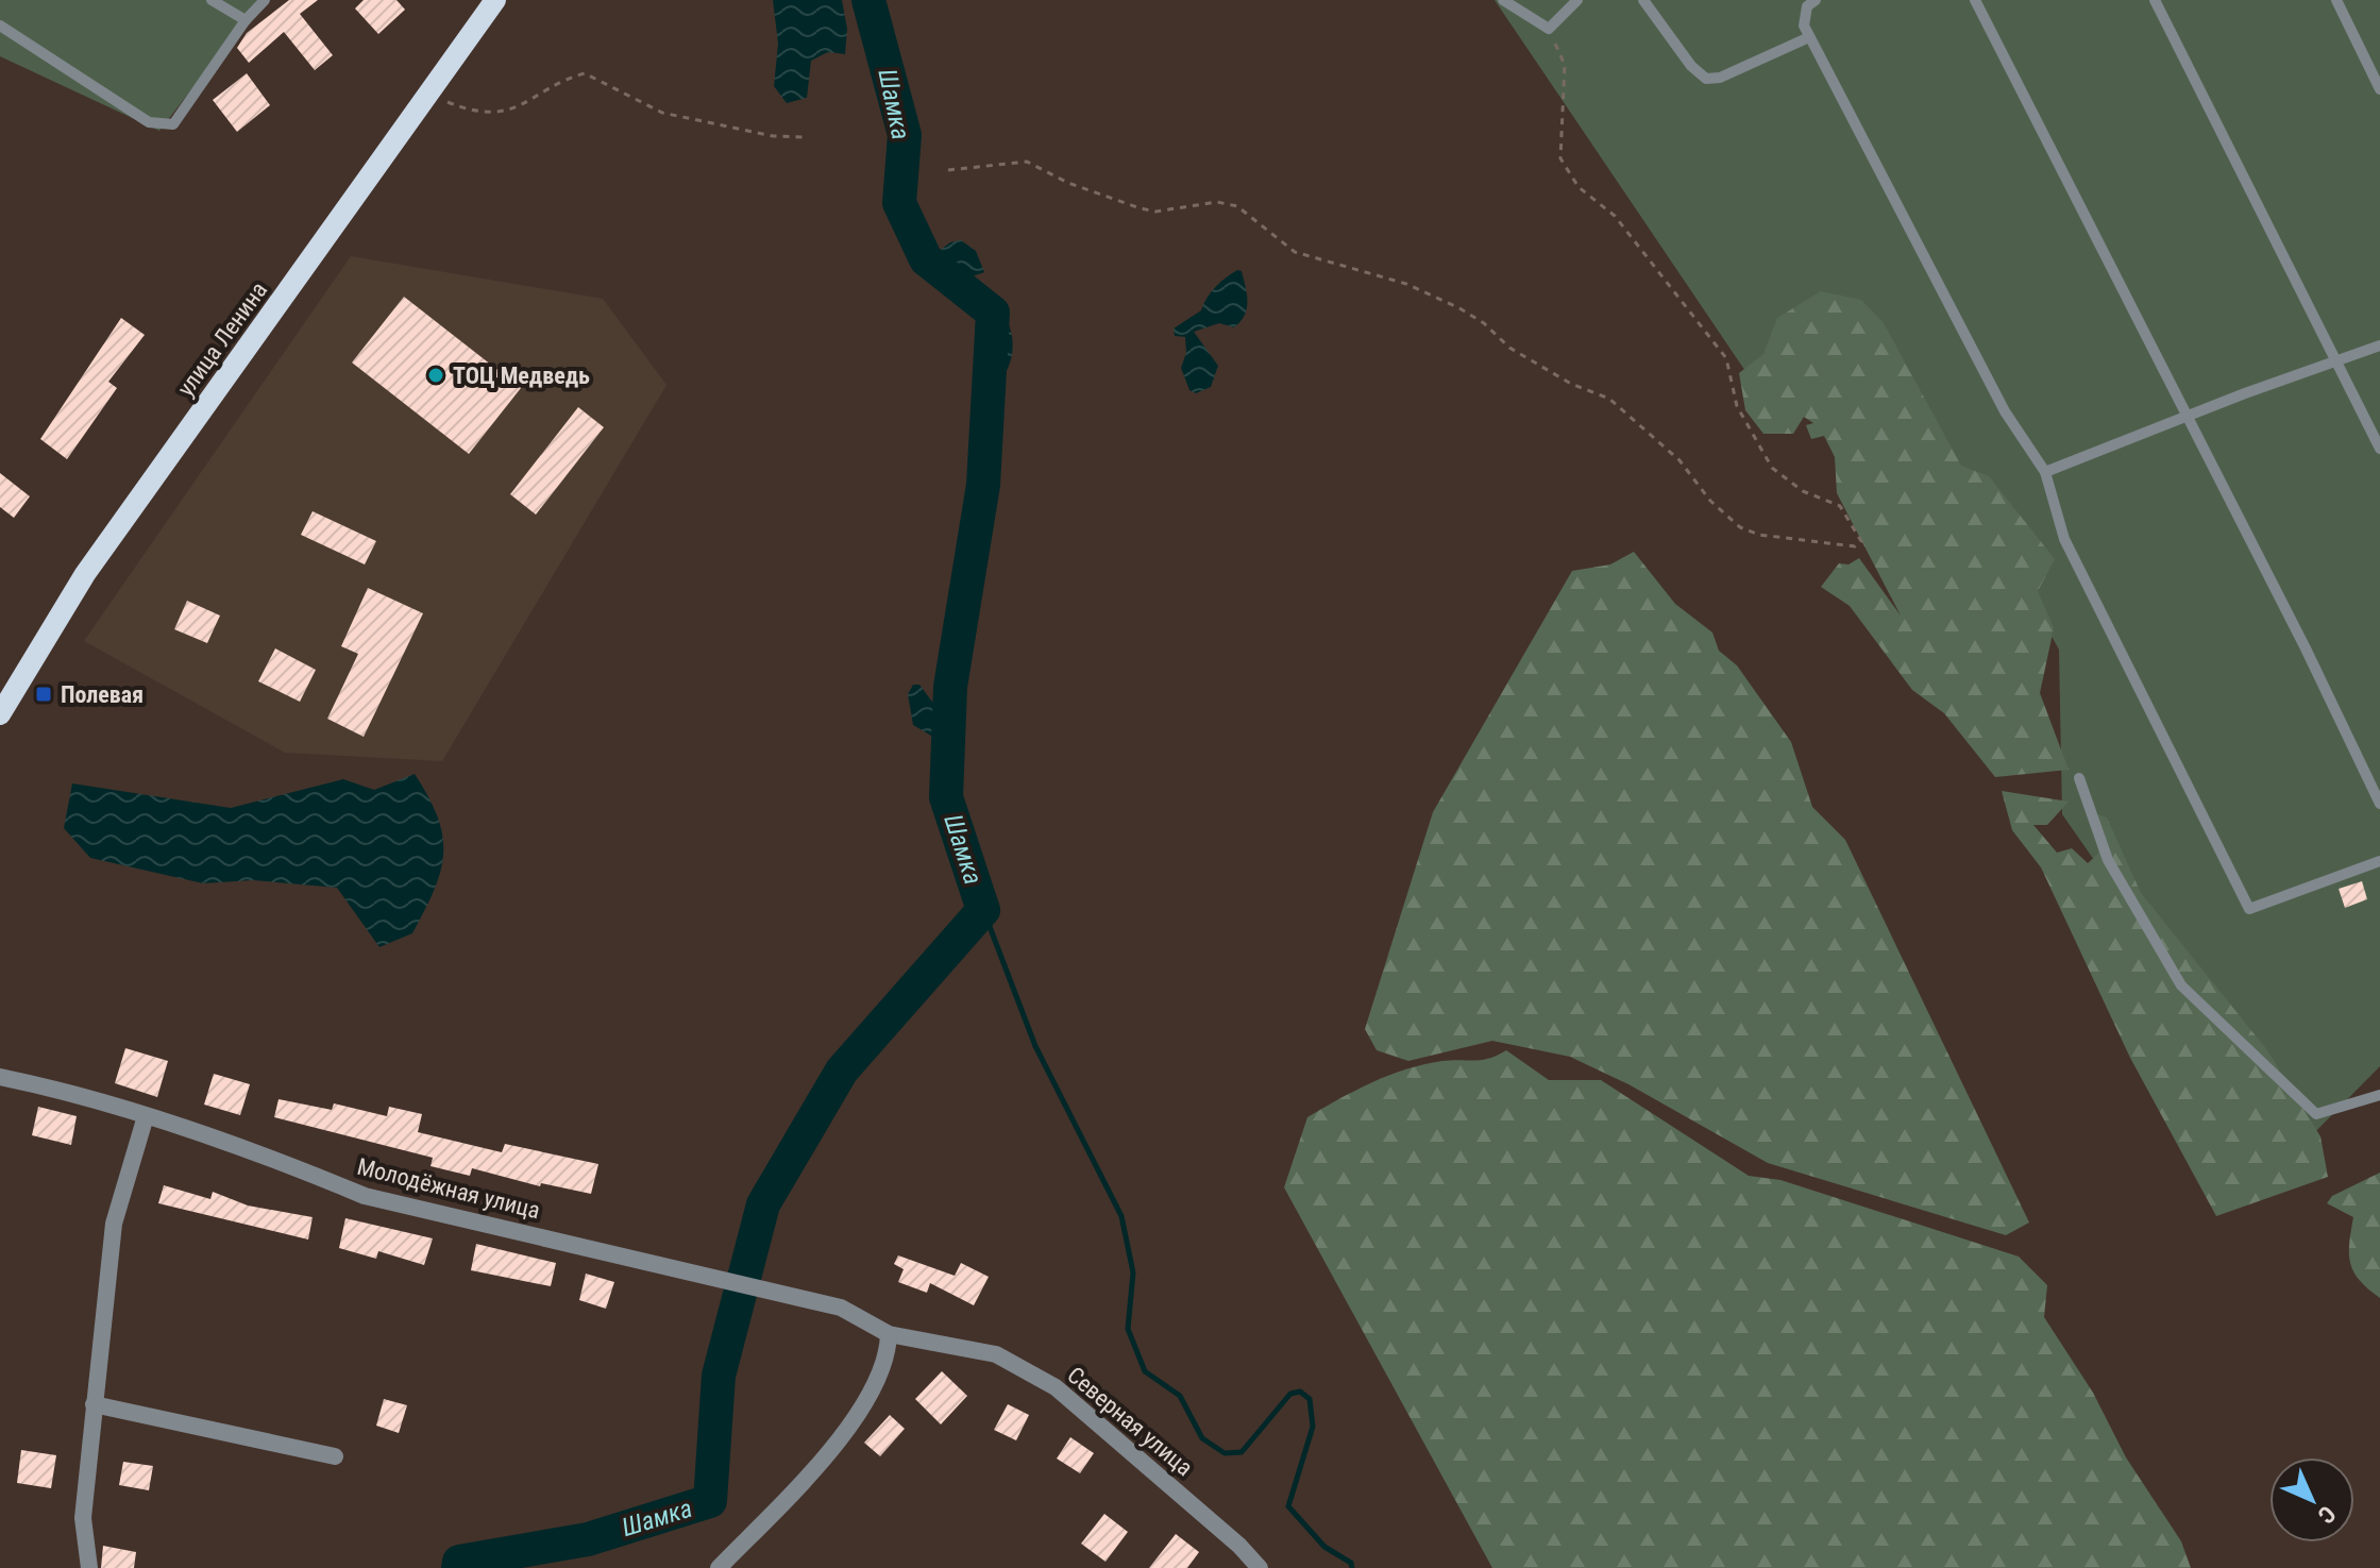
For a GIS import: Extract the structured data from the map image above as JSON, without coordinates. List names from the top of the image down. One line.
{"streets":{"main road":["улица Ленина"],"street":["Молодёжная улица","Северная улица"]},"crossings":[["Молодёжная улица","Северная улица"]],"water":["Шамка"],"places":{"other":["ТОЦ Медведь"],"transit":["Полевая"]},"north":"bottom right"}
